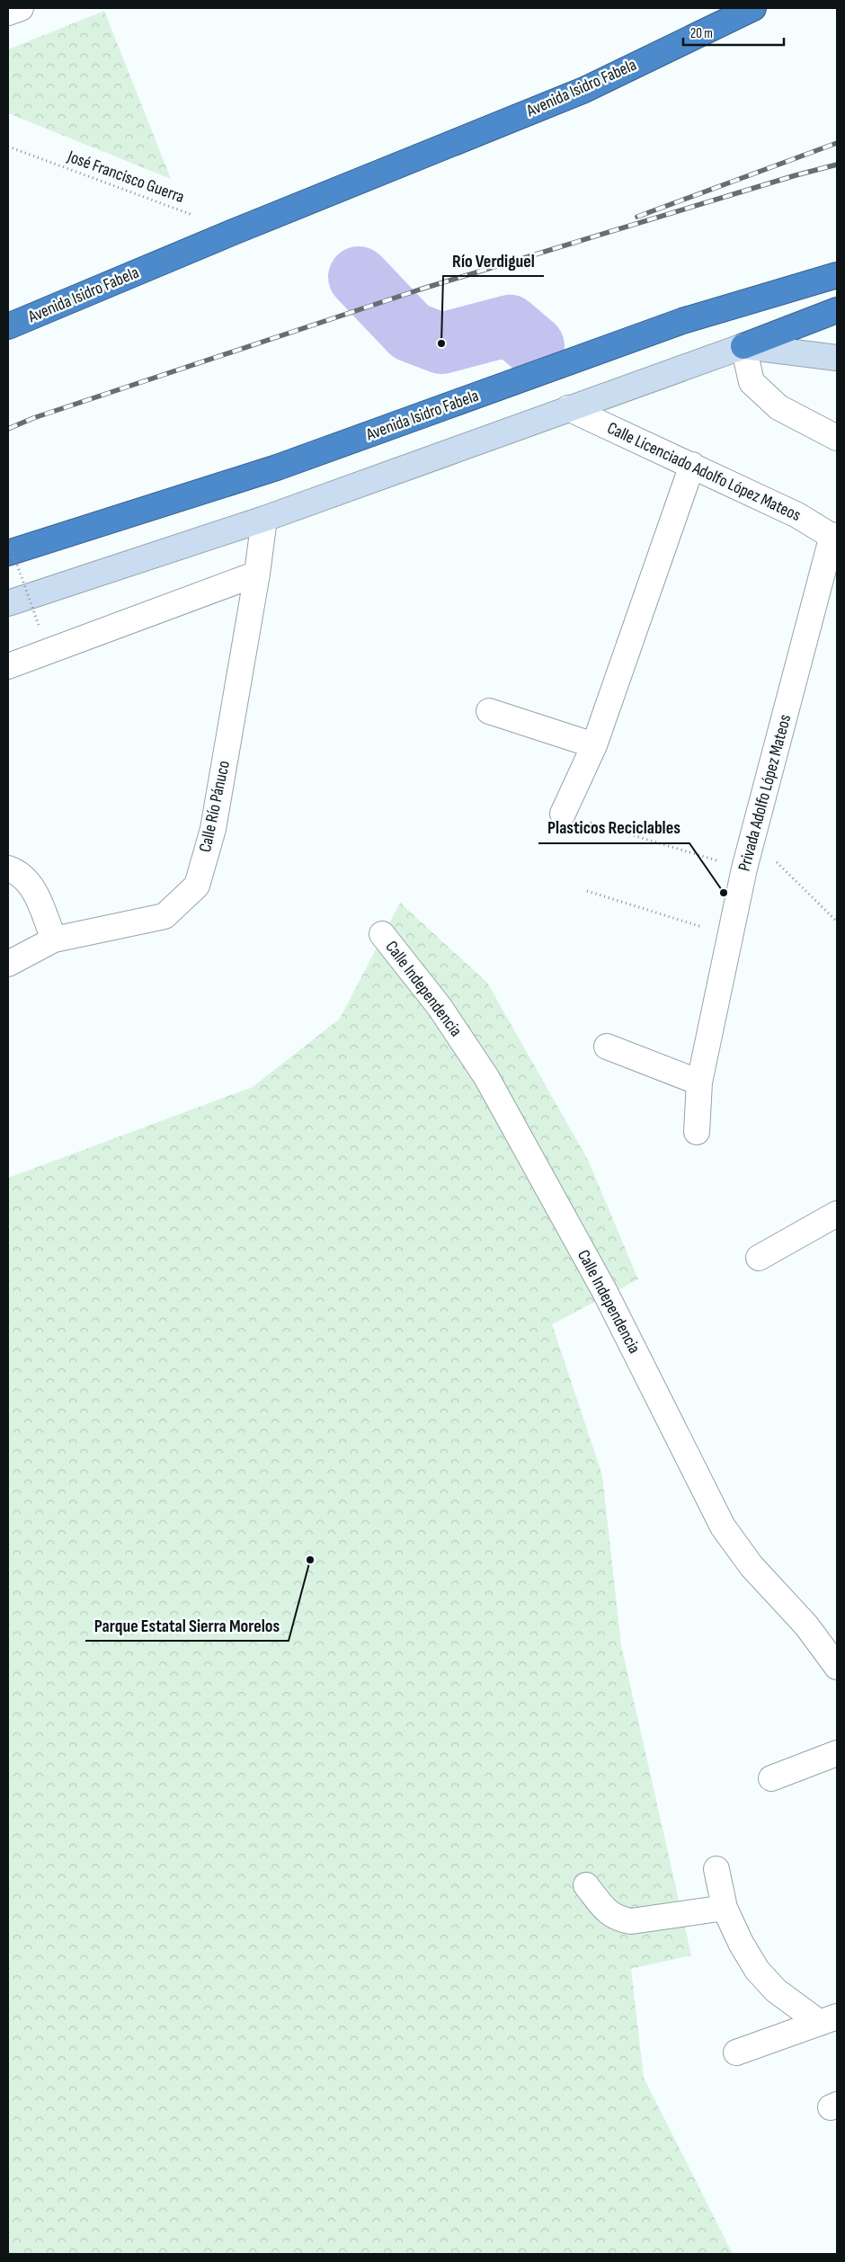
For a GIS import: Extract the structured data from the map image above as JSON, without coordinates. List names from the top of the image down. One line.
{"streets":{"highway":["Avenida Isidro Fabela"],"street":["Calle Licenciado Adolfo López Mateos","Privada Adolfo López Mateos","Calle Río Pánuco","Calle Independencia"],"path":["José Francisco Guerra"]},"crossings":[["Calle Licenciado Adolfo López Mateos","Privada Adolfo López Mateos"]],"places":["Río Verdiguel","Plasticos Reciclables","Parque Estatal Sierra Morelos"],"scale_bar":"20 m"}
